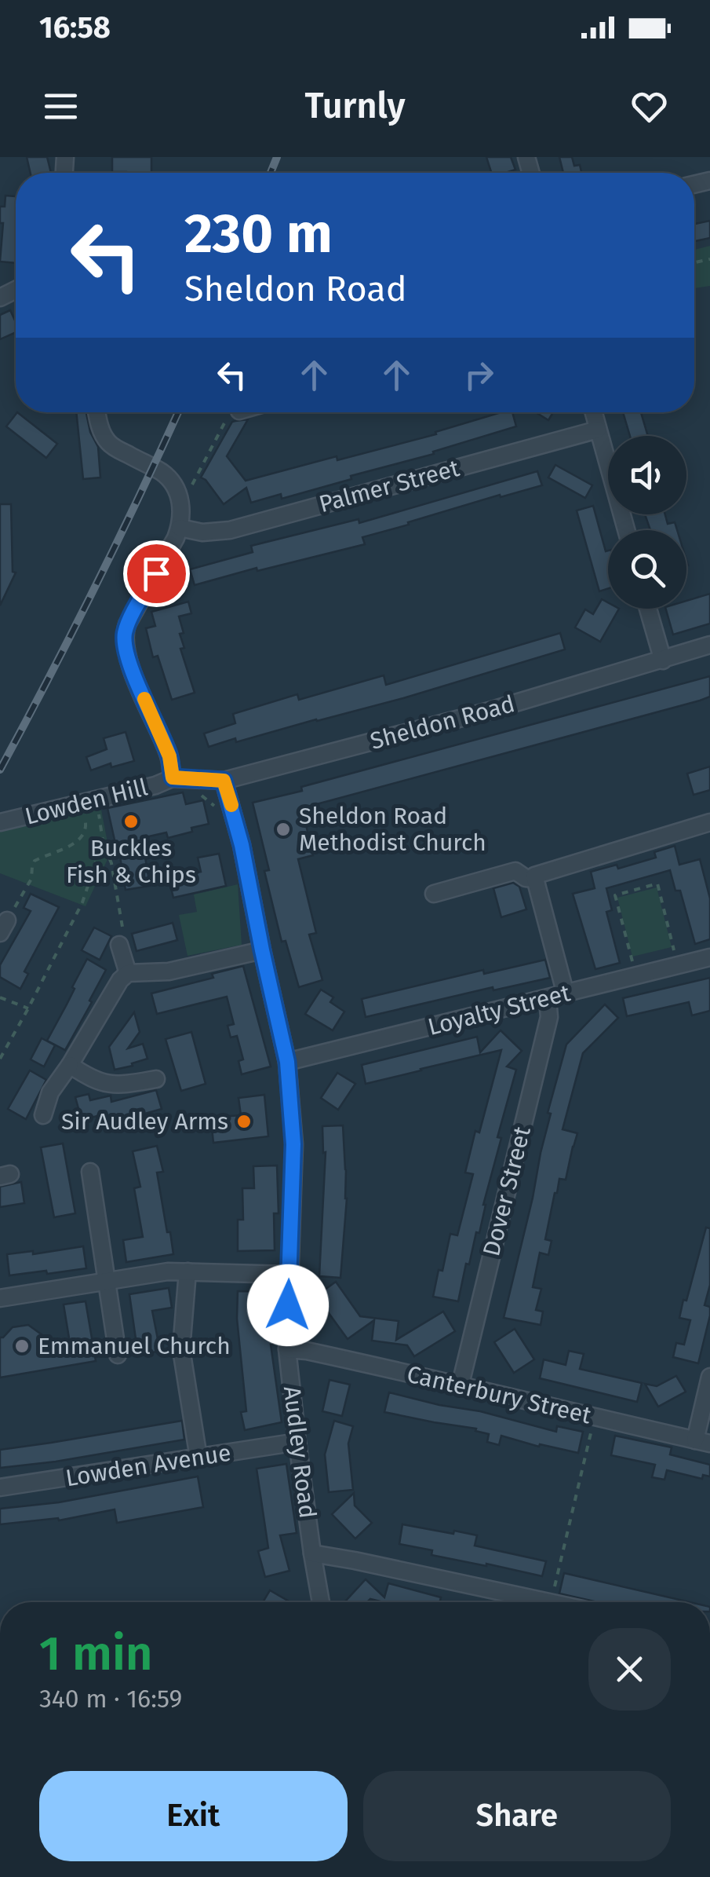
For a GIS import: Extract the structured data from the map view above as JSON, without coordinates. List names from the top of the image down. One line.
{"streets":{"street":["Palmer Street","Sheldon Road","Lowden Hill","Loyalty Street","Dover Street","Canterbury Street","Audley Road","Lowden Avenue"]},"crossings":[["Sheldon Road","Lowden Hill"],["Sheldon Road","Audley Road"],["Loyalty Street","Dover Street"],["Loyalty Street","Audley Road"],["Dover Street","Canterbury Street"],["Canterbury Street","Audley Road"],["Audley Road","Lowden Avenue"]],"places":["Buckles Fish & Chips","Sheldon Road Methodist Church","Sir Audley Arms","Emmanuel Church"],"page":{"status":"16:58","header":"Turnly","turn":["230 m","Sheldon Road"],"heading":["1 min","340 m · 16:59"],"buttons":["Exit","Share"]}}
